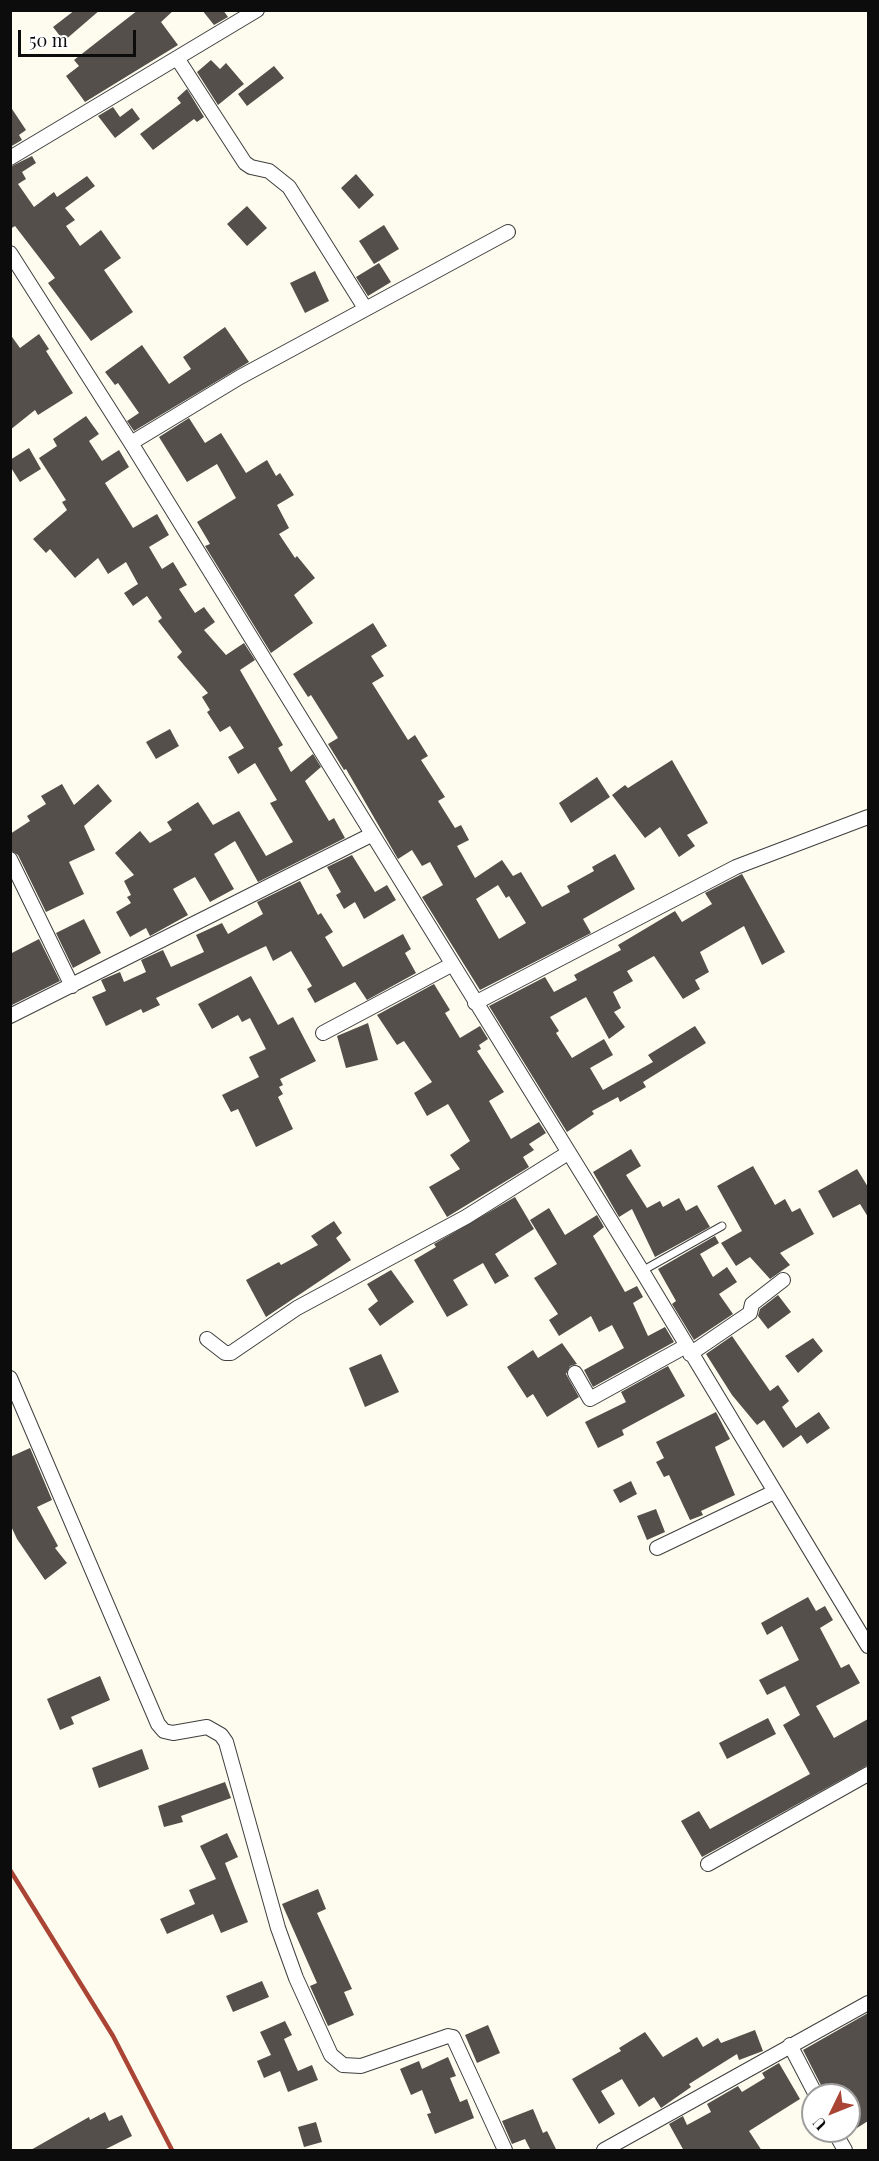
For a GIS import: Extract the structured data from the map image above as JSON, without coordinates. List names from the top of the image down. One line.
{"scale_bar":"50 m","north":"bottom left"}
